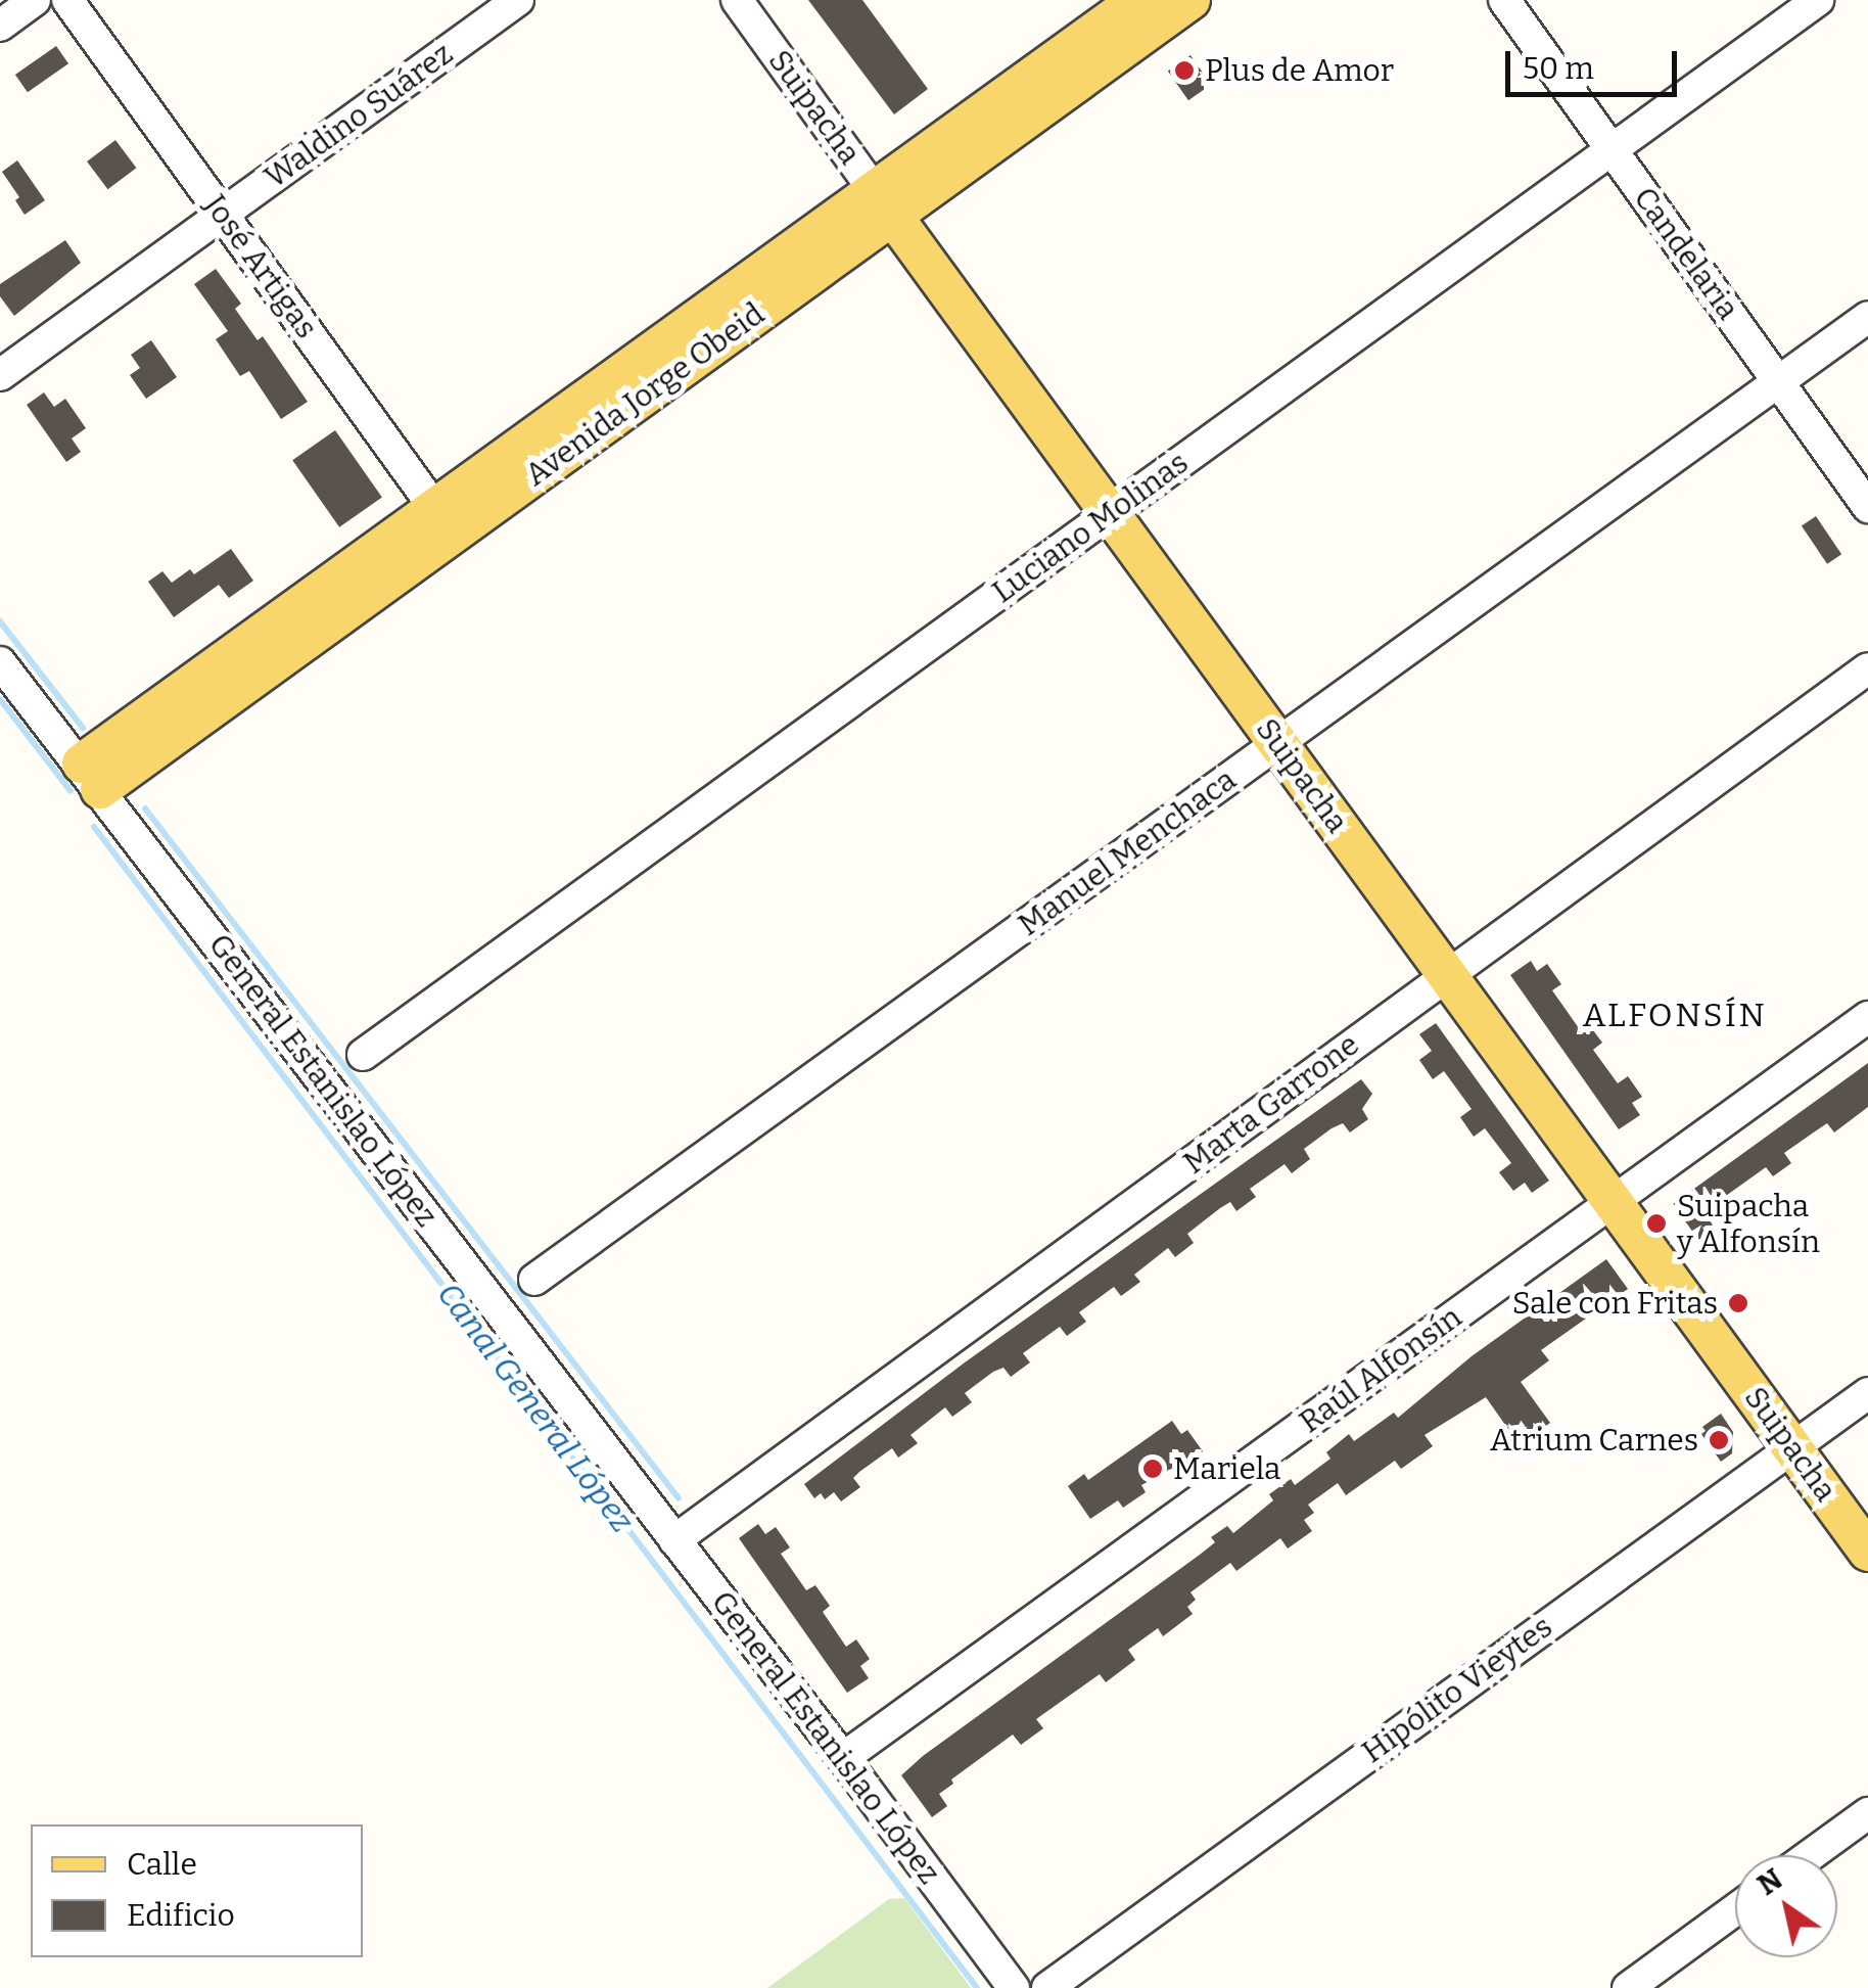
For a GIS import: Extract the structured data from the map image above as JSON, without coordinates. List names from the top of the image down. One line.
{"streets":{"main road":["Suipacha","Avenida Jorge Obeid"],"street":["Waldino Suárez","Candelaria","José Artigas","Luciano Molinas","Manuel Menchaca","General Estanislao López","Marta Garrone","Raúl Alfonsín","Hipólito Vieytes"]},"crossings":[["Suipacha","Avenida Jorge Obeid"],["Suipacha","Luciano Molinas"],["Suipacha","Manuel Menchaca"],["Suipacha","Marta Garrone"],["Suipacha","Raúl Alfonsín"],["Suipacha","Hipólito Vieytes"],["Waldino Suárez","José Artigas"],["Candelaria","Luciano Molinas"],["Candelaria","Manuel Menchaca"],["José Artigas","Avenida Jorge Obeid"],["Avenida Jorge Obeid","General Estanislao López"],["General Estanislao López","Marta Garrone"],["General Estanislao López","Raúl Alfonsín"]],"districts":["ALFONSÍN"],"water":["Canal General López"],"places":["Plus de Amor","Suipacha y Alfonsín","Sale con Fritas","Atrium Carnes","Mariela"],"legend":["Calle","Edificio"],"scale_bar":"50 m","north":"top left"}
